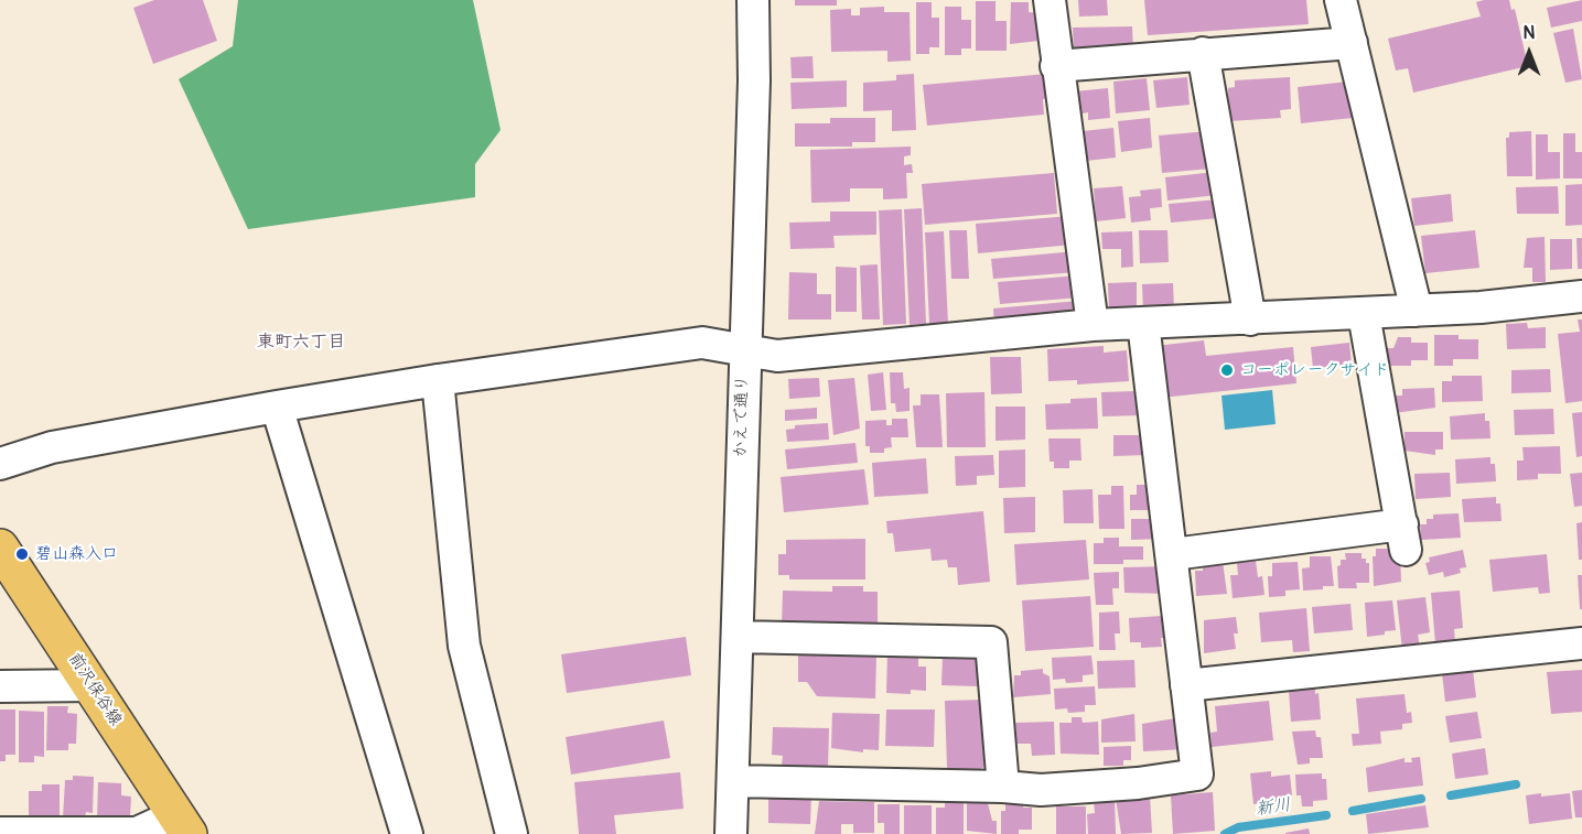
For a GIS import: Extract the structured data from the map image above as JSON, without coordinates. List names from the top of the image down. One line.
{"streets":{"main road":["前沢保谷線"],"street":["かえで通り"]},"districts":["東町六丁目"],"water":["新川"],"places":["コーポレークサイド","碧山森入口"],"north":"top"}
